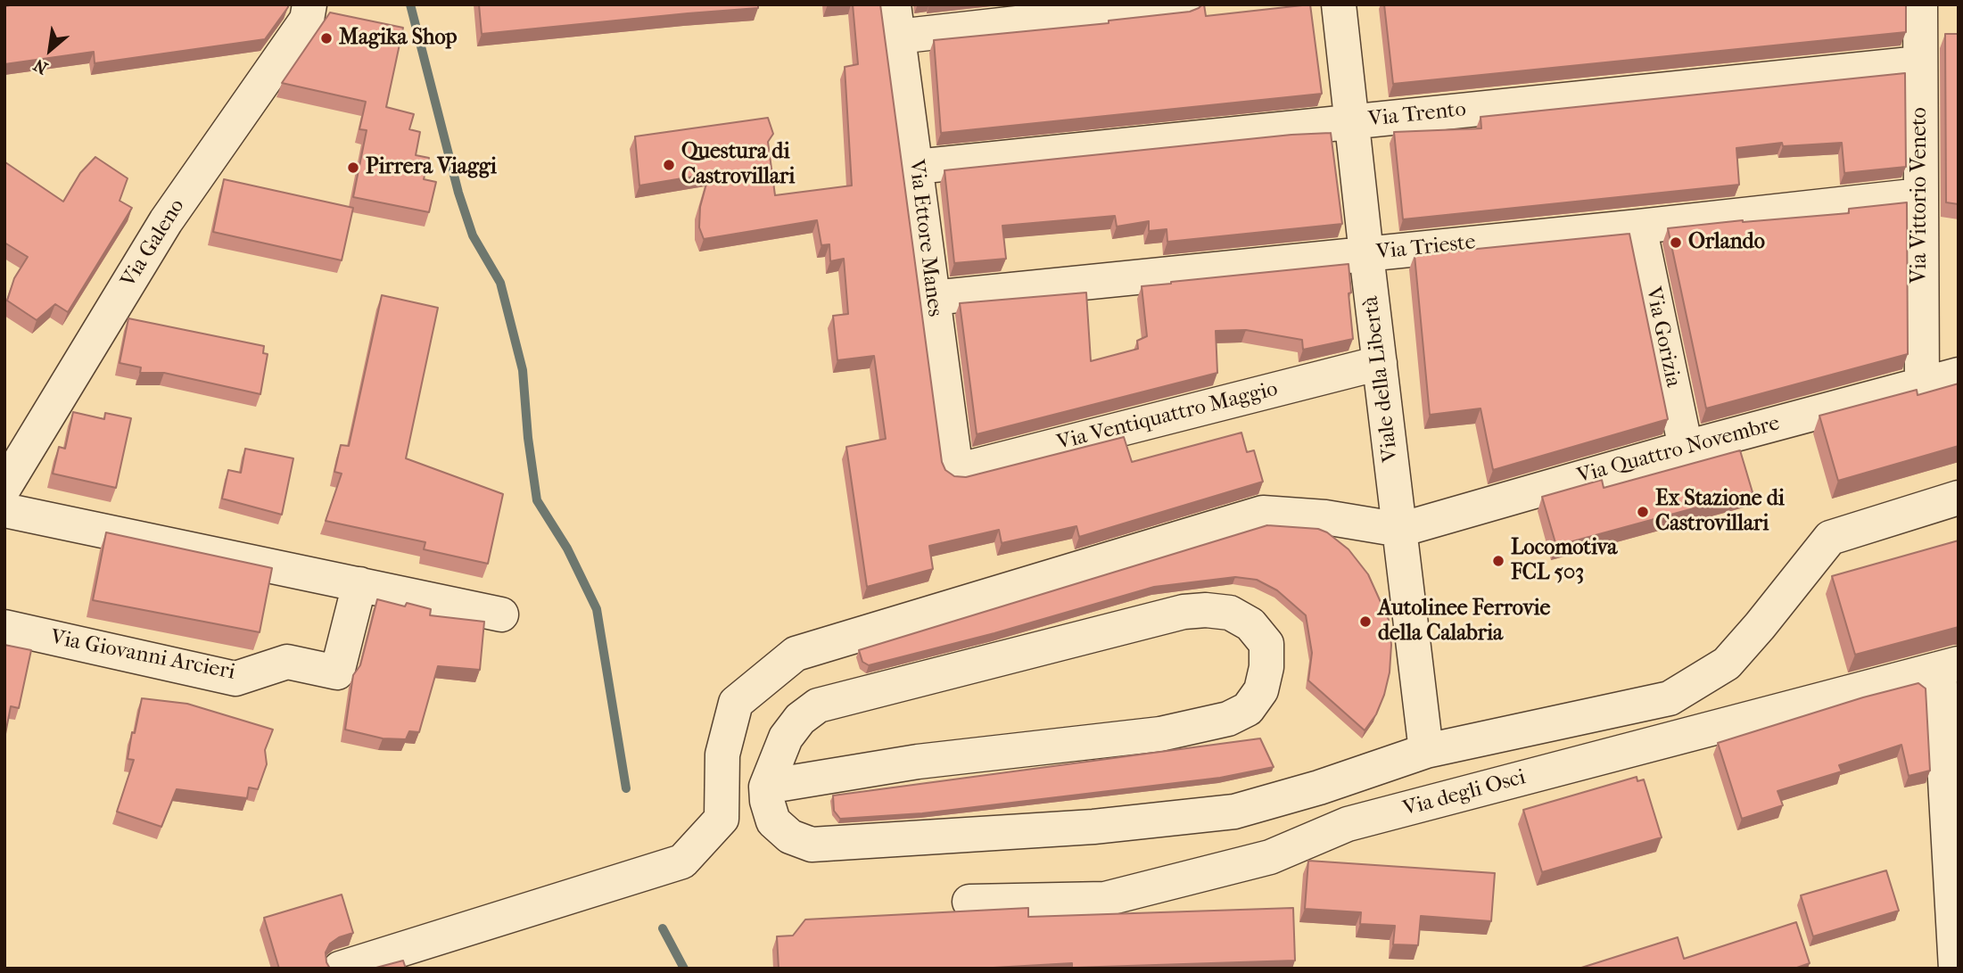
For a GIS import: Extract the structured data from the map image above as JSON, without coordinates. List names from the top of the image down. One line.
{"streets":{"street":["Via Trento","Via Vittorio Veneto","Via Ettore Manes","Via Galeno","Via Trieste","Via Gorizia","Viale della Libertà","Via Ventiquattro Maggio","Via Quattro Novembre","Via Giovanni Arcieri","Via degli Osci"]},"crossings":[["Via Trento","Via Vittorio Veneto"],["Via Trento","Via Ettore Manes"],["Via Trento","Viale della Libertà"],["Via Vittorio Veneto","Via Trieste"],["Via Vittorio Veneto","Via Quattro Novembre"],["Via Ettore Manes","Via Trieste"],["Via Ettore Manes","Via Ventiquattro Maggio"],["Via Trieste","Via Gorizia"],["Via Trieste","Viale della Libertà"],["Via Gorizia","Via Quattro Novembre"],["Viale della Libertà","Via Ventiquattro Maggio"],["Viale della Libertà","Via Quattro Novembre"]],"places":["Magika Shop","Questura di Castrovillari","Pirrera Viaggi","Orlando","Ex Stazione di Castrovillari","Locomotiva FCL 503","Autolinee Ferrovie della Calabria"],"north":"bottom left"}
